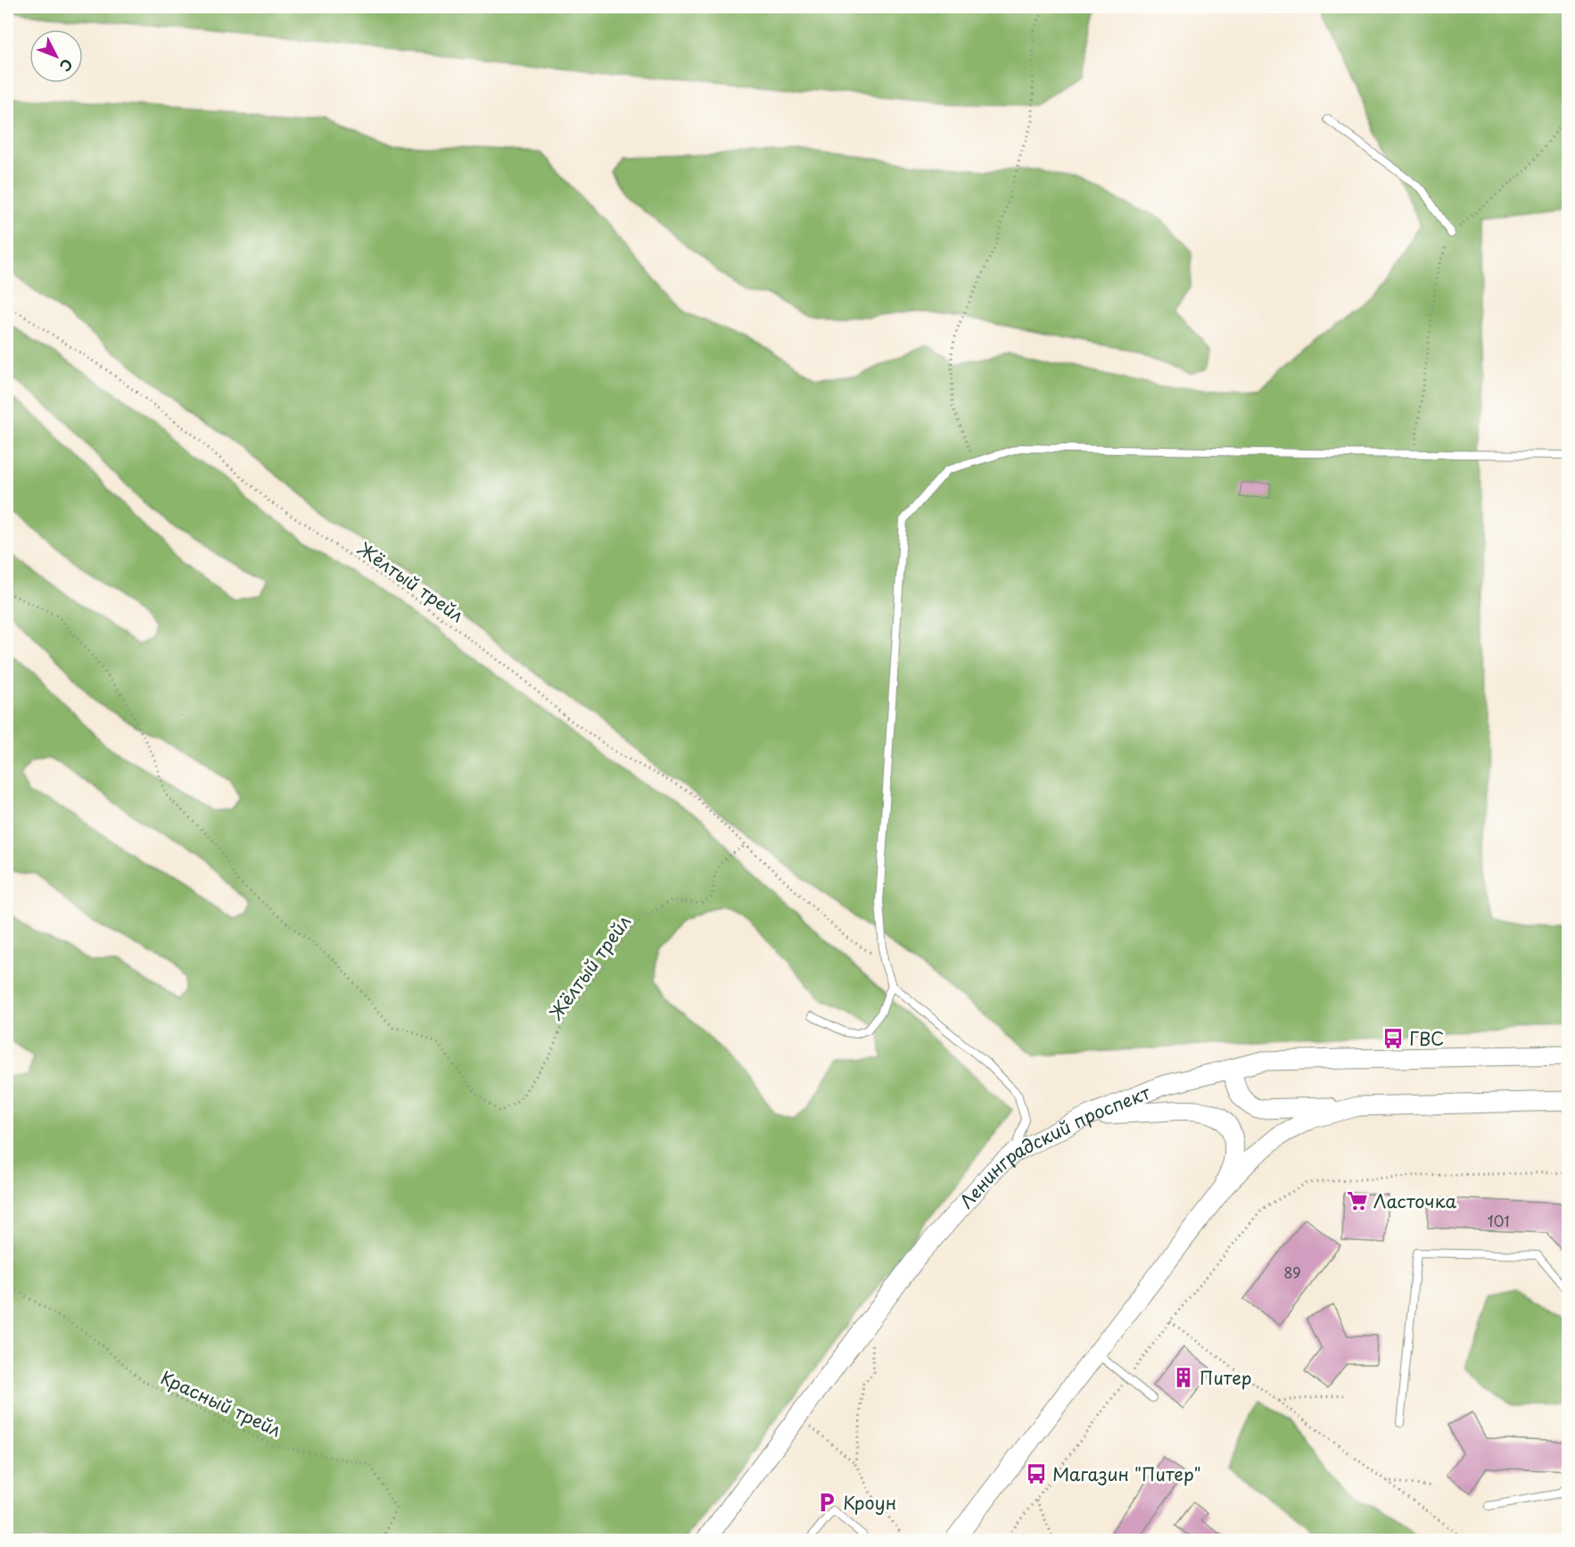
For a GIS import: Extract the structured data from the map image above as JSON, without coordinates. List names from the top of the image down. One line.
{"streets":{"main road":["Ленинградский проспект"],"path":["Жёлтый трейл","Красный трейл"]},"places":{"bus stop":["ГВС","Магазин \"Питер\""],"supermarket":["Ласточка"],"building":["Питер"],"parking":["Кроун"]},"house_numbers":["101","89"],"north":"bottom right"}
